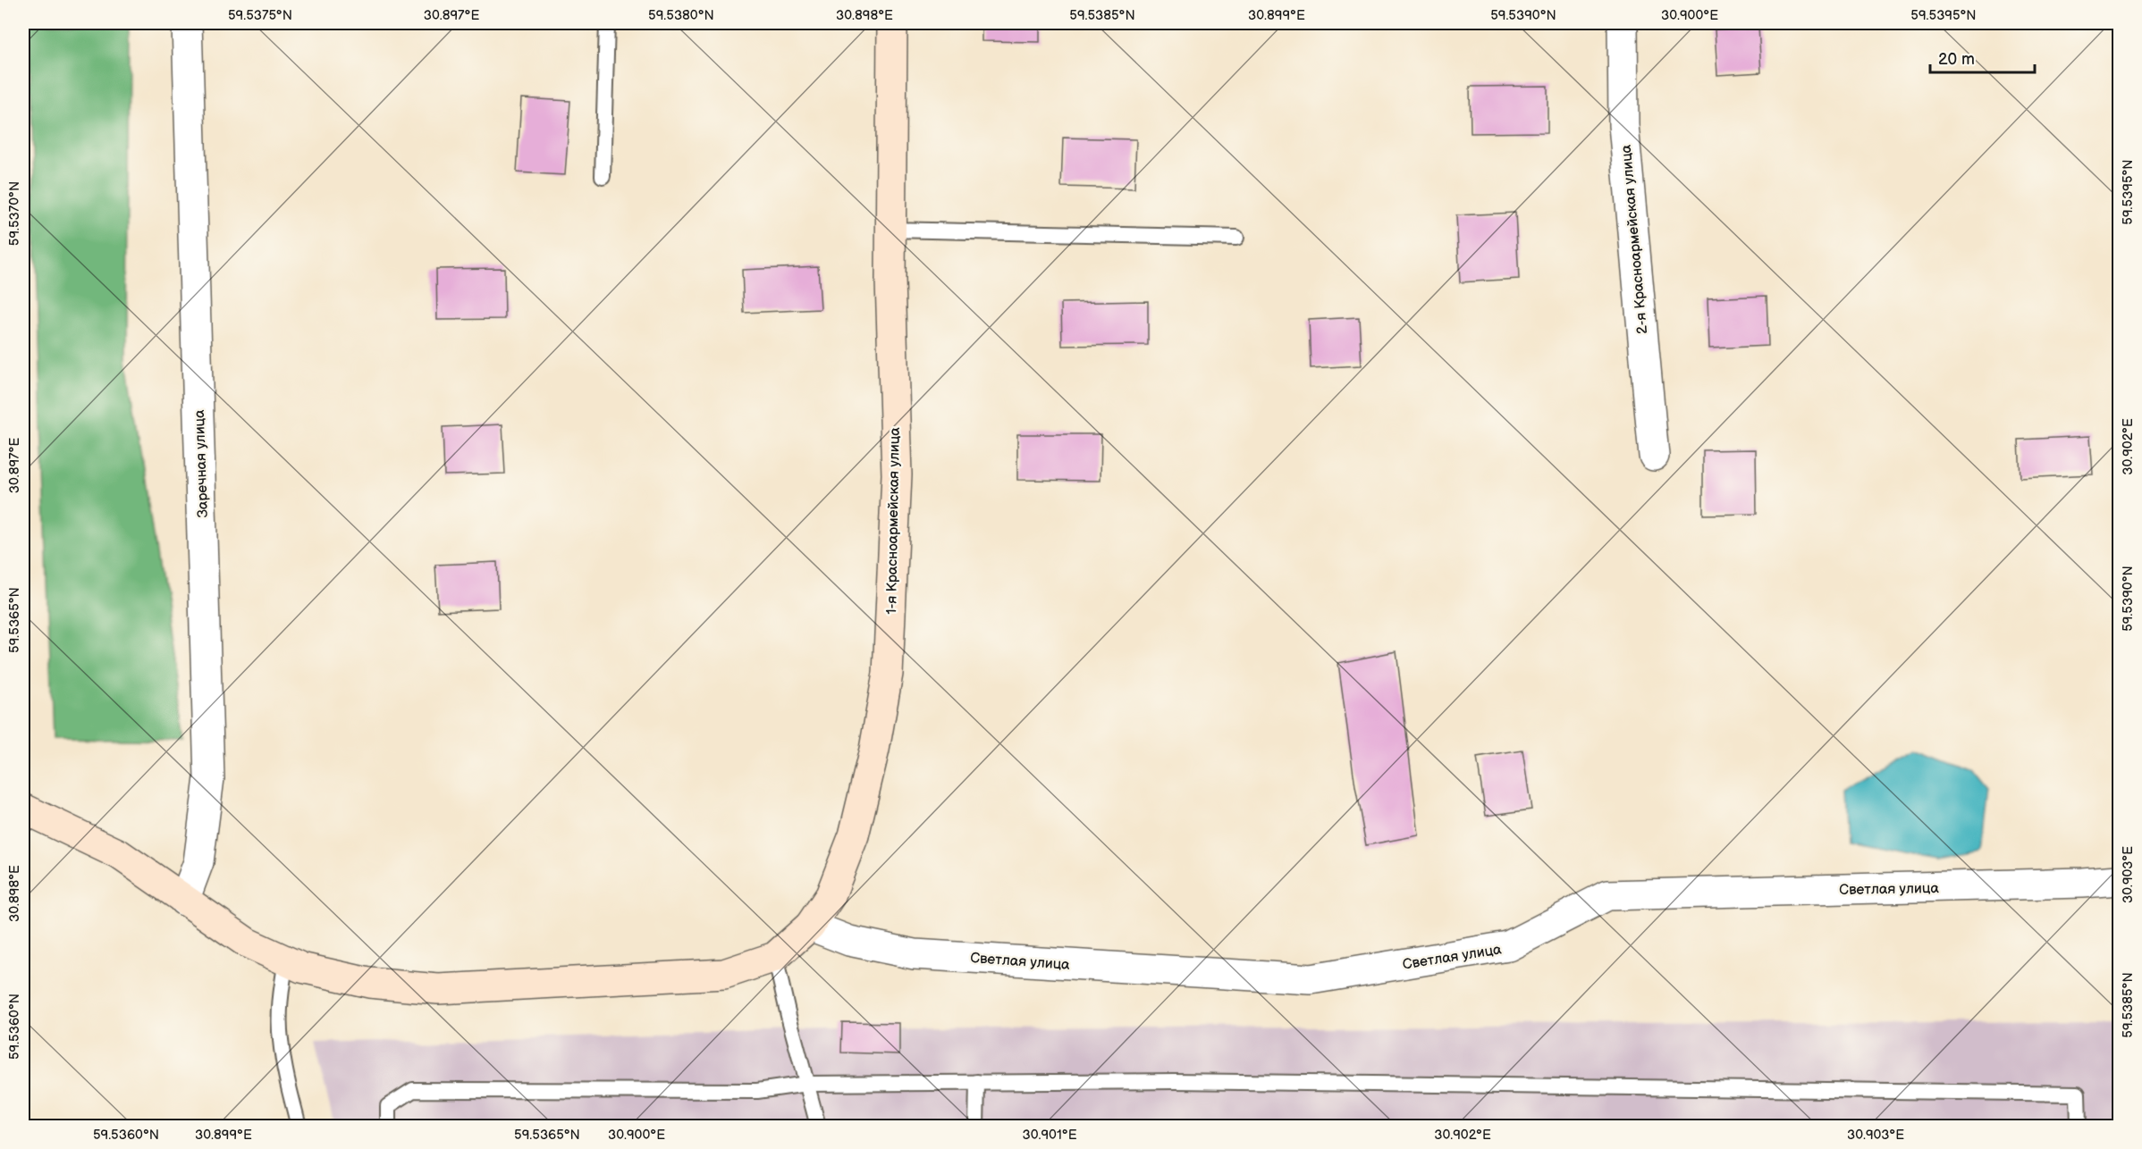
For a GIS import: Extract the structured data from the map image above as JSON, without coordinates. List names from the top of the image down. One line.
{"streets":{"street":["2-я Красноармейская улица","Заречная улица","1-я Красноармейская улица","Светлая улица"]},"crossings":[["1-я Красноармейская улица","Светлая улица"]],"scale_bar":"20 m","coordinates":["59.5375°N","30.897°E","59.5380°N","30.898°E","59.5385°N","30.899°E","59.5390°N","30.900°E","59.5395°N","59.5370°N","30.902°E","59.5365°N","30.903°E","59.5360°N","30.901°E"]}
